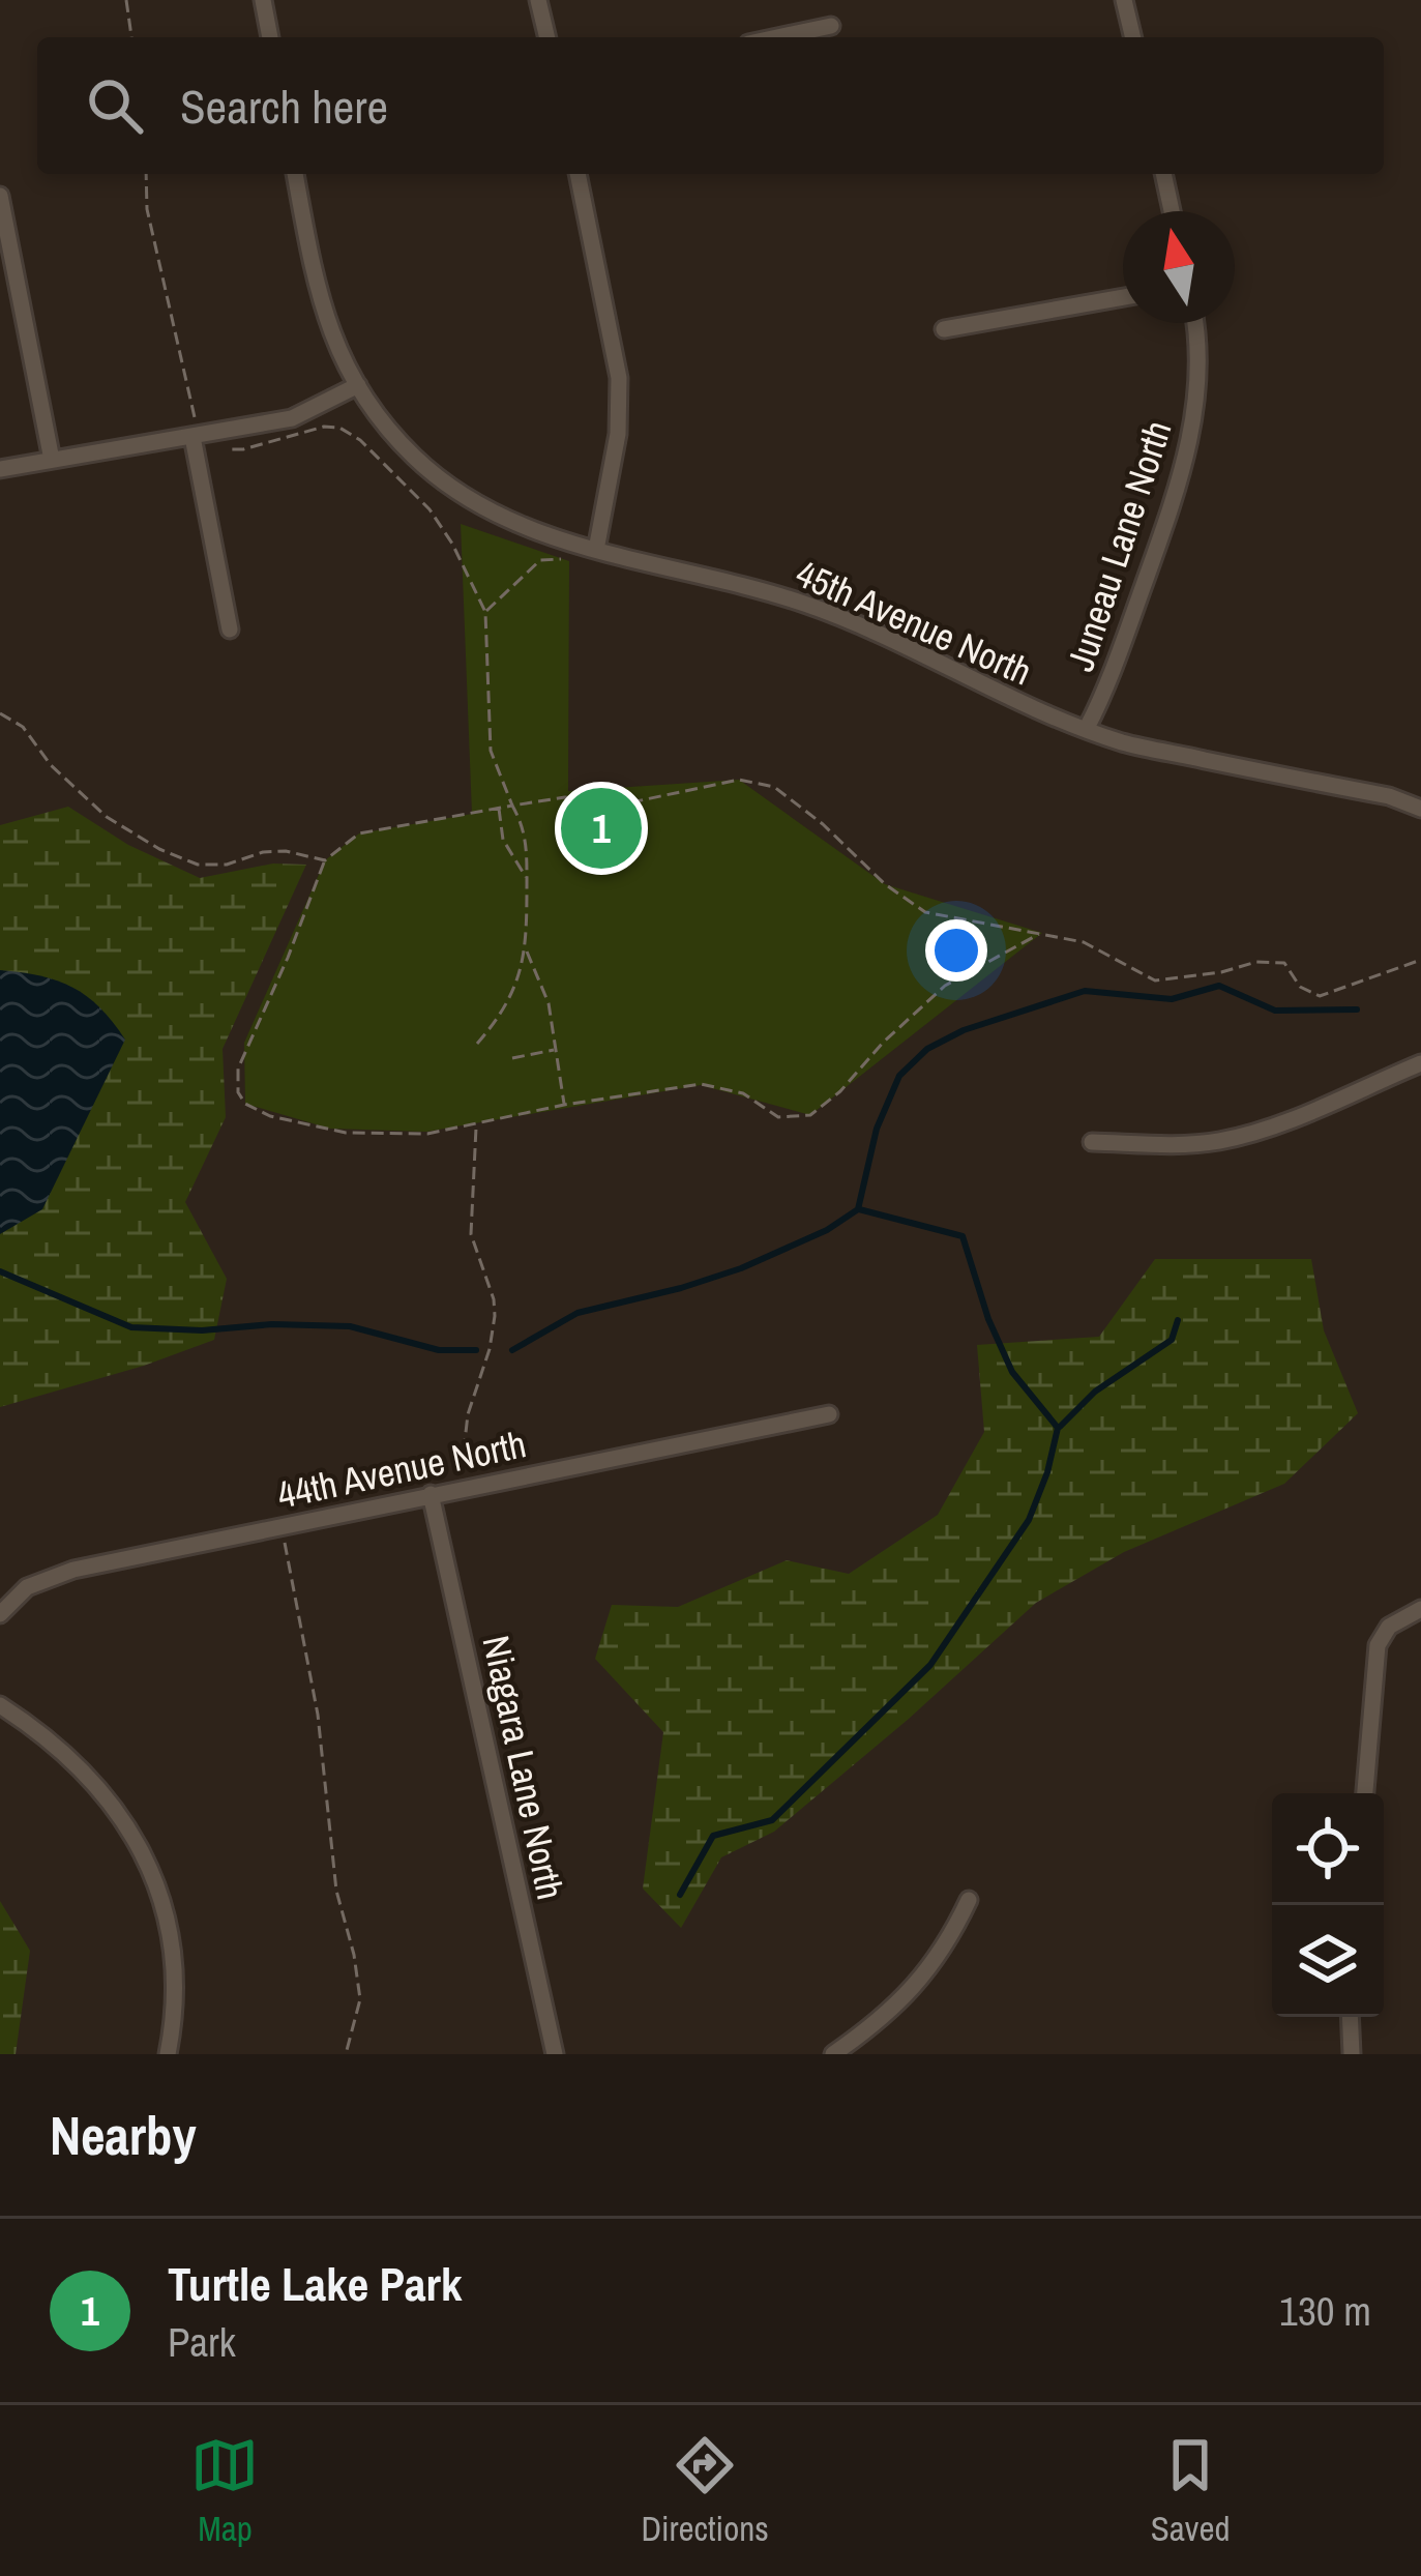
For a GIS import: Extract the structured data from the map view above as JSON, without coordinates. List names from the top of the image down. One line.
{"streets":{"street":["Juneau Lane North","45th Avenue North","44th Avenue North","Niagara Lane North"]},"crossings":[["Juneau Lane North","45th Avenue North"],["44th Avenue North","Niagara Lane North"]],"north":"top","page":{"search":"Search here","pins":"1","heading":"Nearby","list":[{"mark":"1","name":"Turtle Lake Park","note":"Park","value":"130 m"}],"nav":["Map","Directions","Saved"]}}
